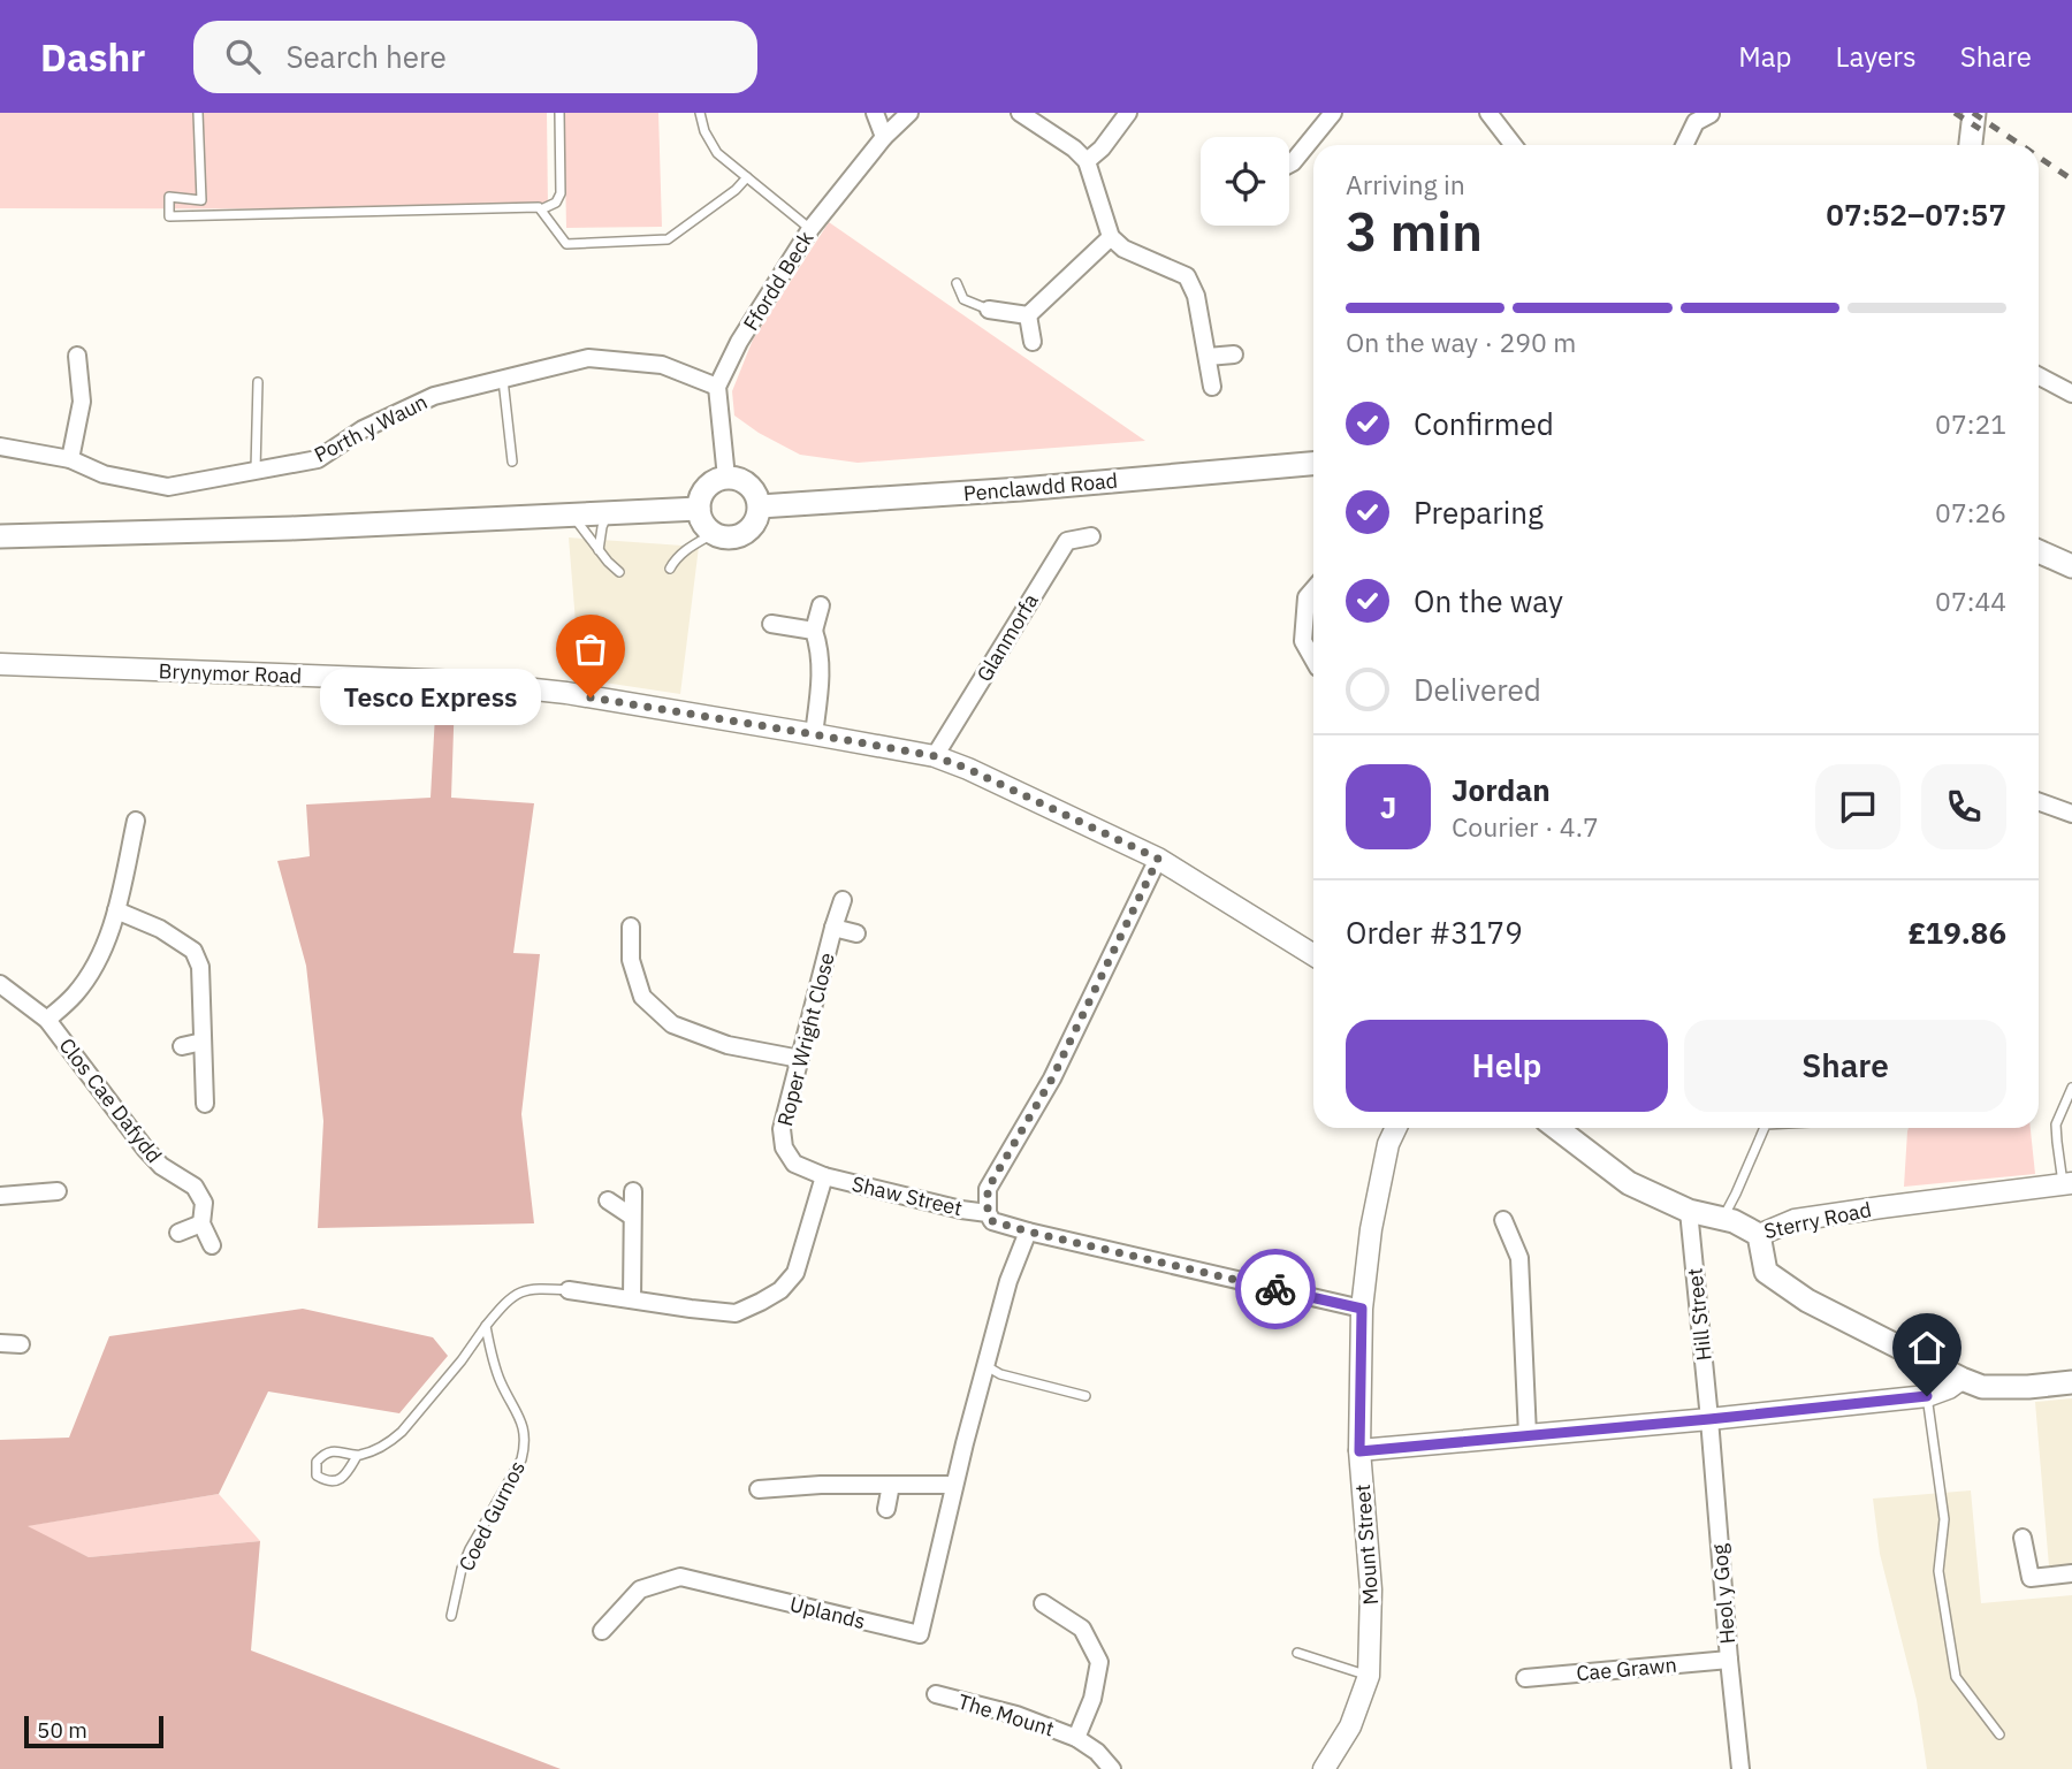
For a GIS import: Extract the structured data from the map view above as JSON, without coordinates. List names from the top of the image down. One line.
{"streets":{"main road":["Penclawdd Road","Sterry Road"],"street":["Ffordd Beck","Porth y Waun","Glanmorfa","Brynymor Road","Roper Wright Close","Clos Cae Dafydd","Shaw Street","Hill Street","Mount Street","Heol y Gog","Uplands","Cae Grawn","The Mount"],"lane":["Coed Gurnos"]},"crossings":[["Ffordd Beck","Porth y Waun"],["Glanmorfa","Brynymor Road"],["Roper Wright Close","Shaw Street"],["Shaw Street","Mount Street"],["Shaw Street","Uplands"],["Sterry Road","Hill Street"],["Hill Street","Heol y Gog"],["Heol y Gog","Cae Grawn"]],"places":["Tesco Express"],"scale_bar":"50 m","page":{"header":"Dashr","search":"Search here","nav":["Map","Layers","Share"],"heading":["3 min","Arriving in","07:52–07:57"],"panel":["Jordan","Courier · 4.7","Order #3179","£19.86"],"bar":"On the way · 290 m","list":[["Confirmed","07:21"],["Preparing","07:26"],["On the way","07:44"],"Delivered"],"bubble":"Tesco Express","round":"J","buttons":["Help","Share"],"scale":"50 m"}}
